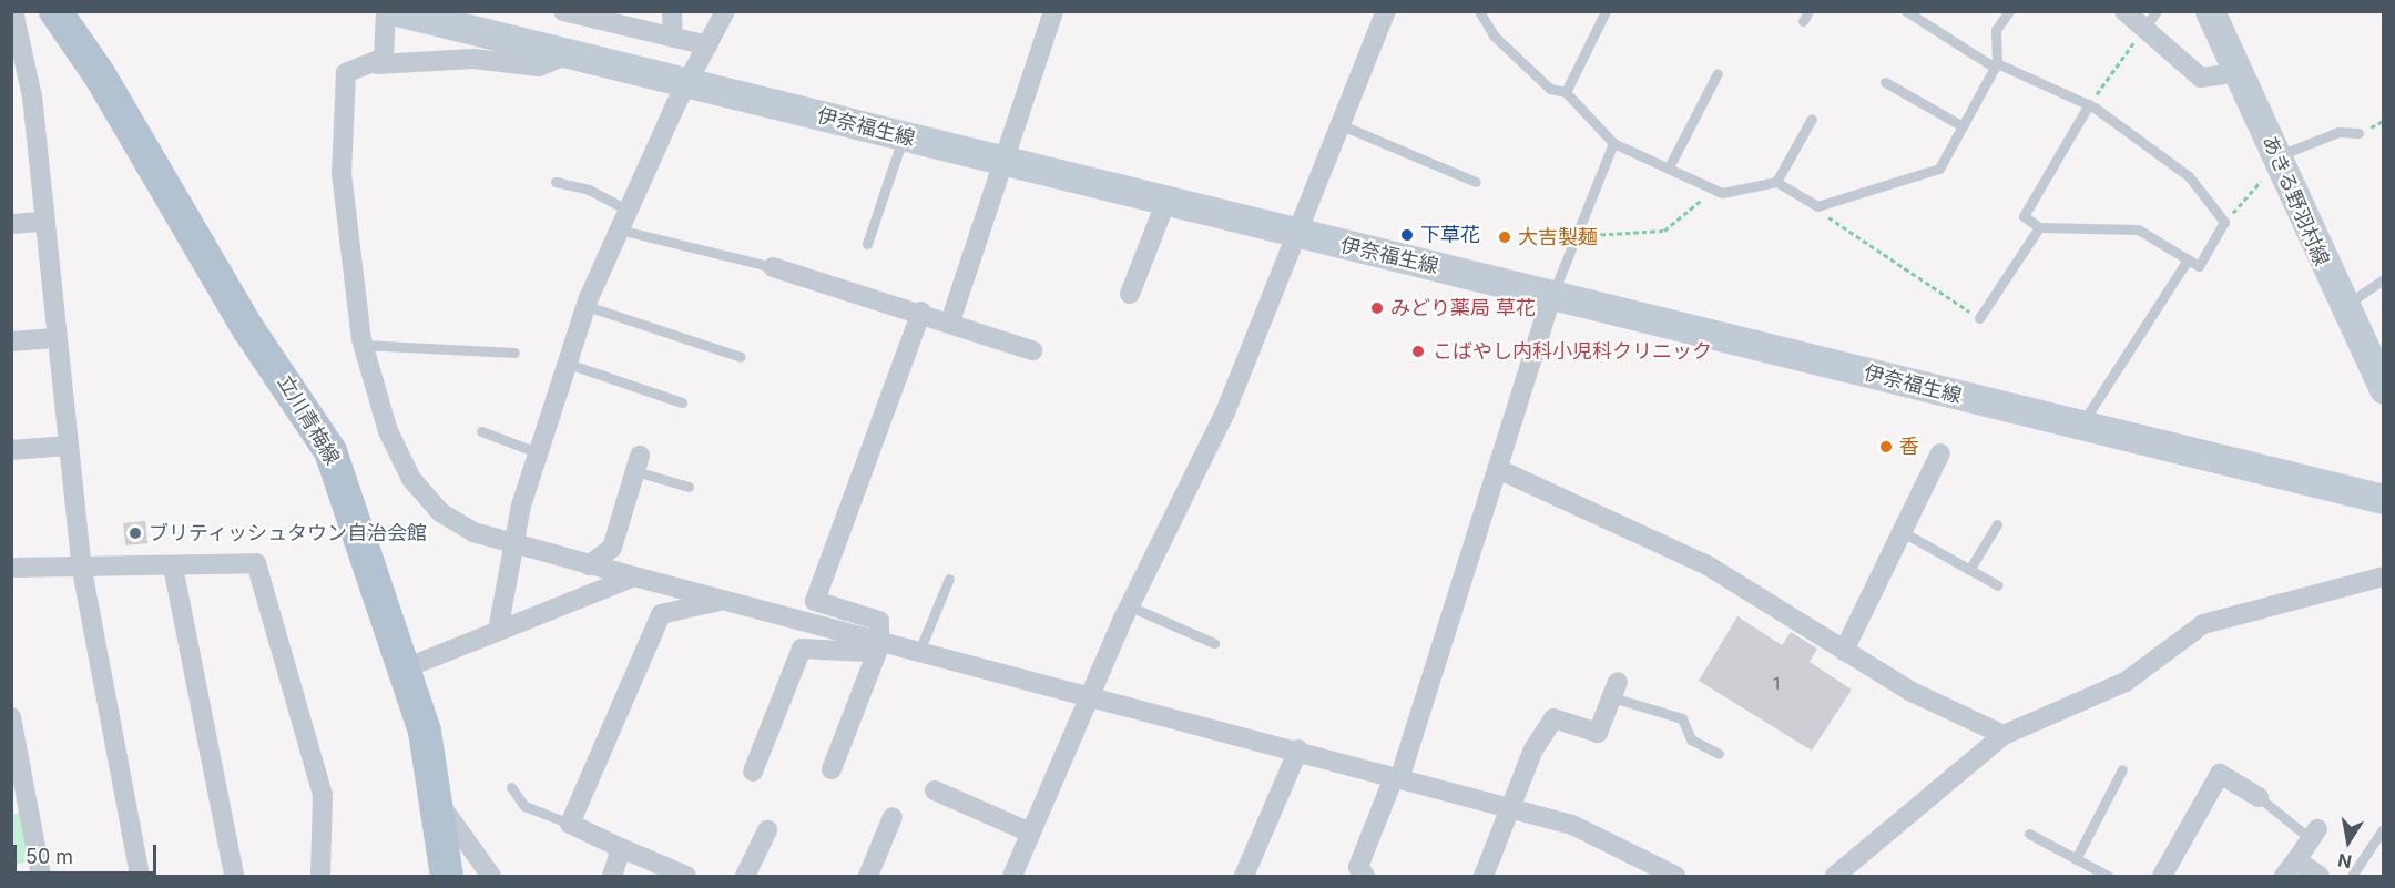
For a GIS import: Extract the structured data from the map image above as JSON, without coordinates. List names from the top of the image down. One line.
{"streets":{"main road":["伊奈福生線","あきる野羽村線","立川青梅線"]},"places":["下草花","大吉製麺","みどり薬局 草花","こばやし内科小児科クリニック","香","ブリティッシュタウン自治会館"],"house_numbers":["1"],"scale_bar":"50 m","north":"bottom"}
